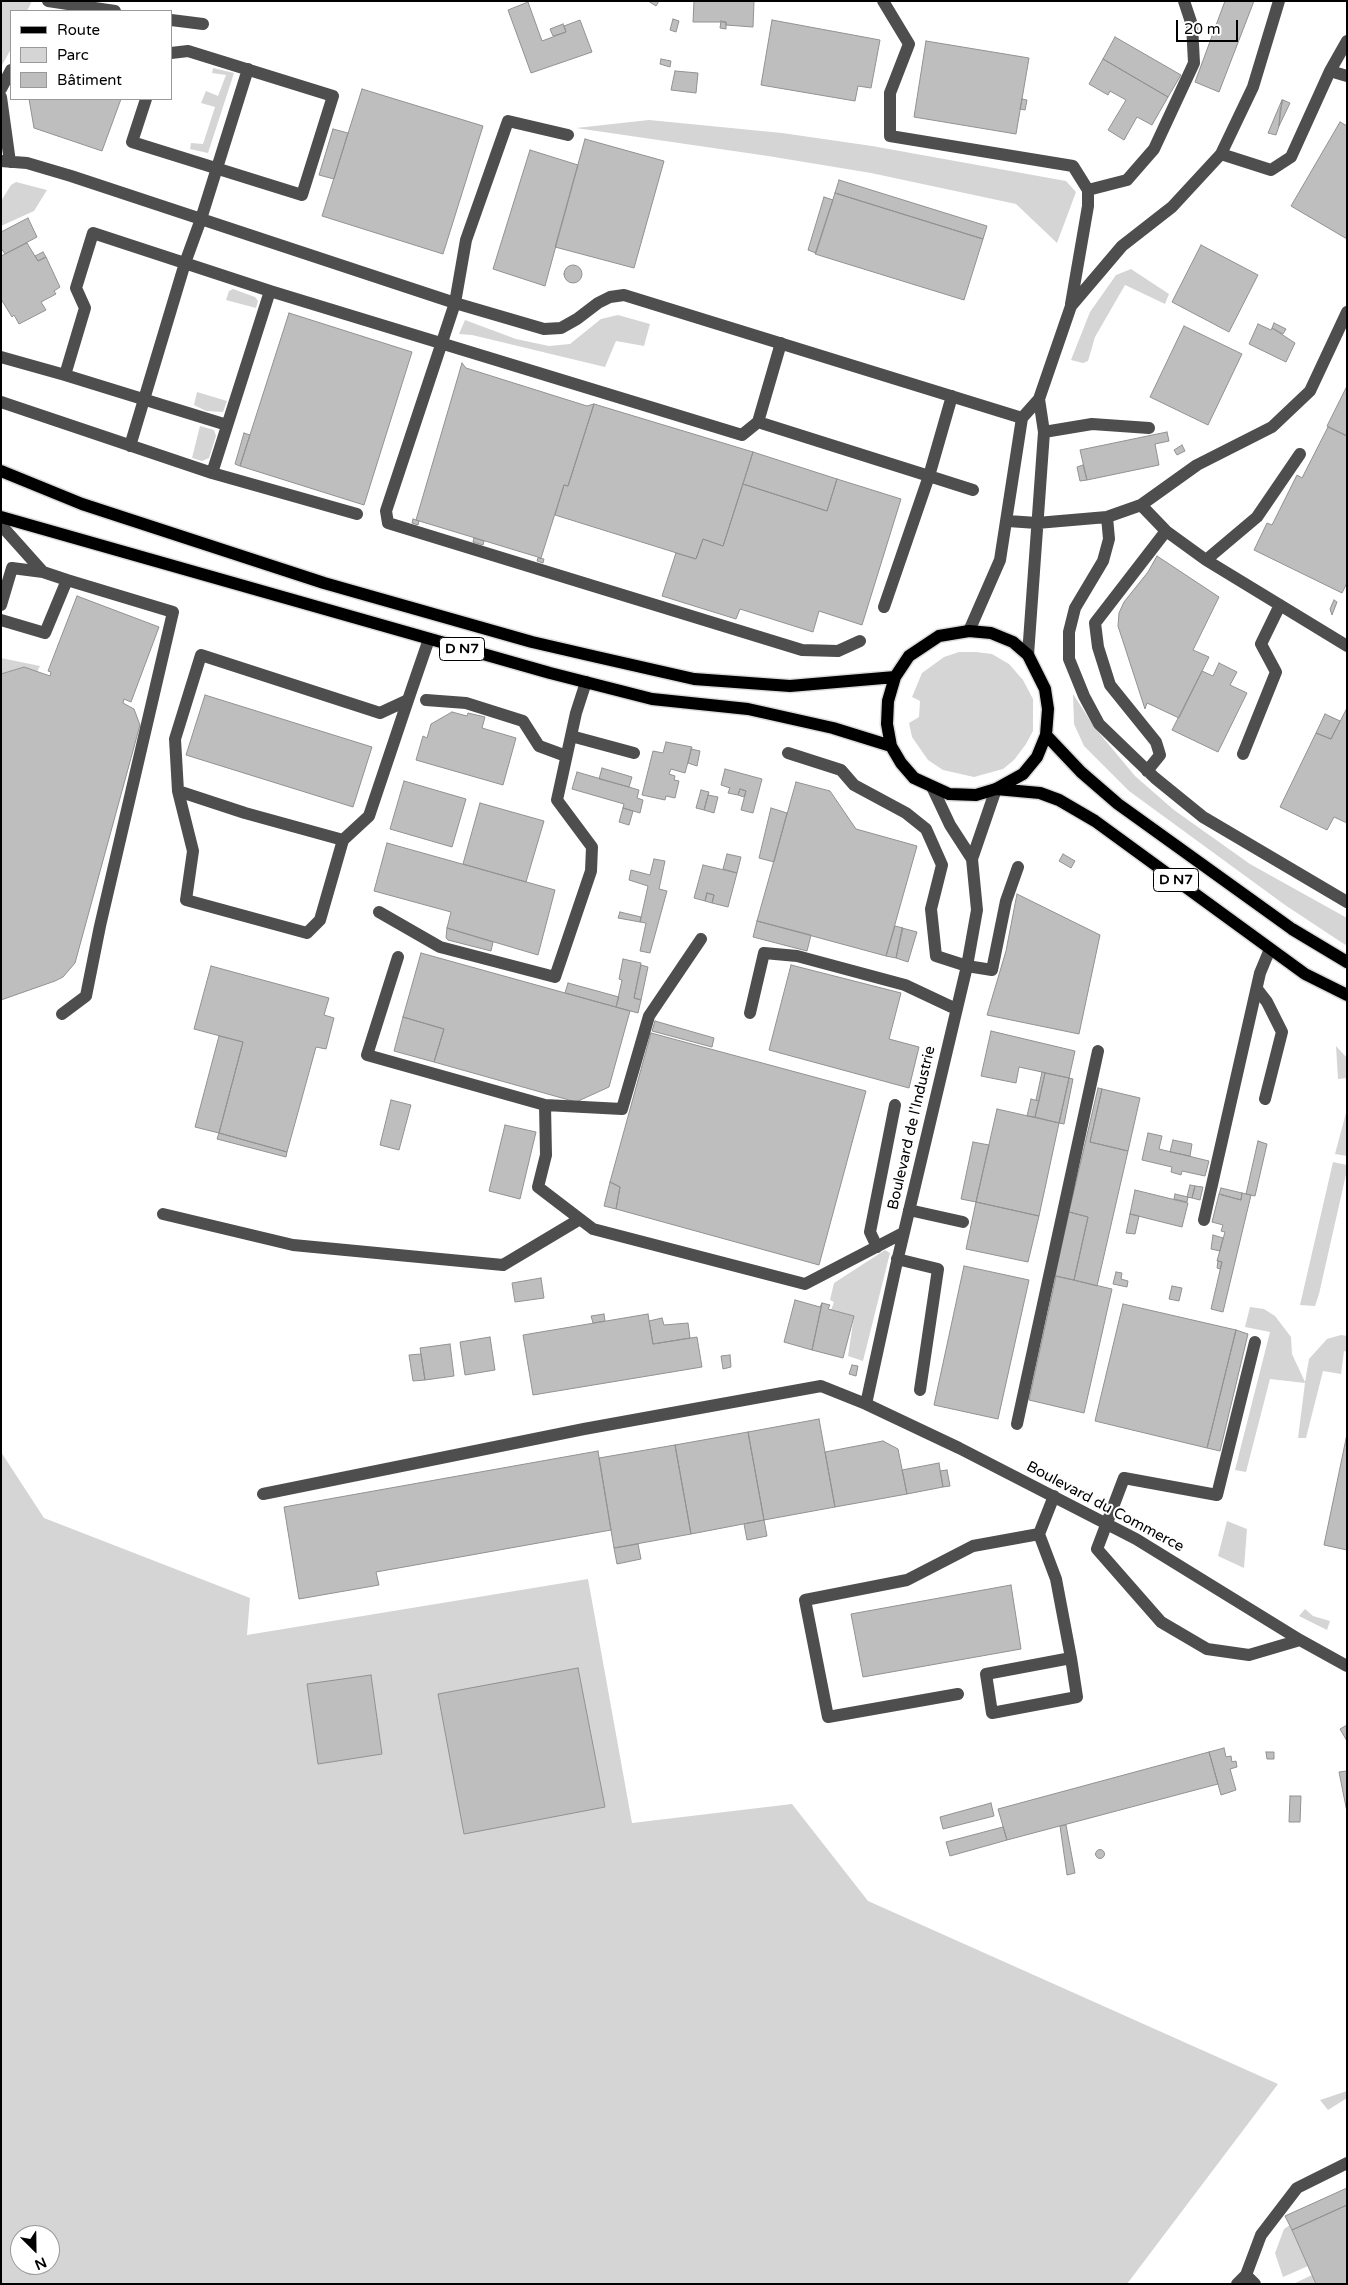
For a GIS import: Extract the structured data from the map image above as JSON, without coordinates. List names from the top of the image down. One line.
{"streets":{"main road":["D N7"],"street":["Boulevard de l'Industrie","Boulevard du Commerce"]},"crossings":[["D N7","Boulevard de l'Industrie"],["Boulevard de l'Industrie","Boulevard du Commerce"]],"legend":["Route","Parc","Bâtiment"],"scale_bar":"20 m","north":"bottom right"}
